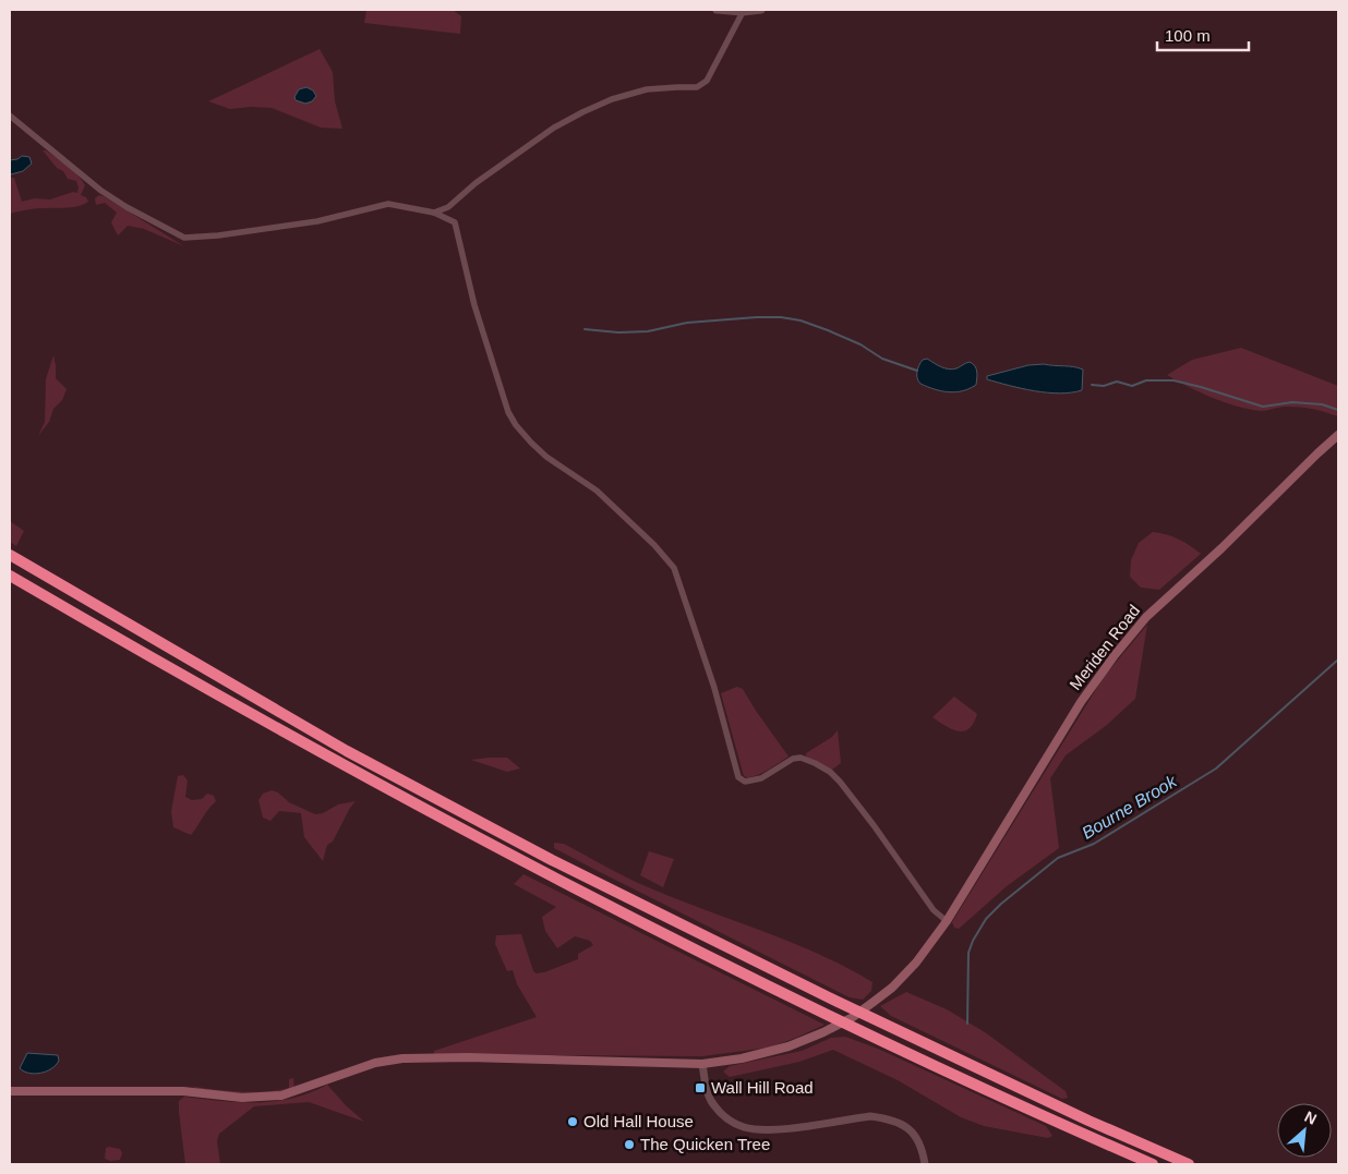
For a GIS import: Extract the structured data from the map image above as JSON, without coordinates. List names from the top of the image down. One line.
{"streets":{"main road":["Meriden Road"]},"water":["Bourne Brook"],"places":{"transit":["Wall Hill Road"],"other":["Old Hall House","The Quicken Tree"]},"scale_bar":"100 m","north":"top right"}
